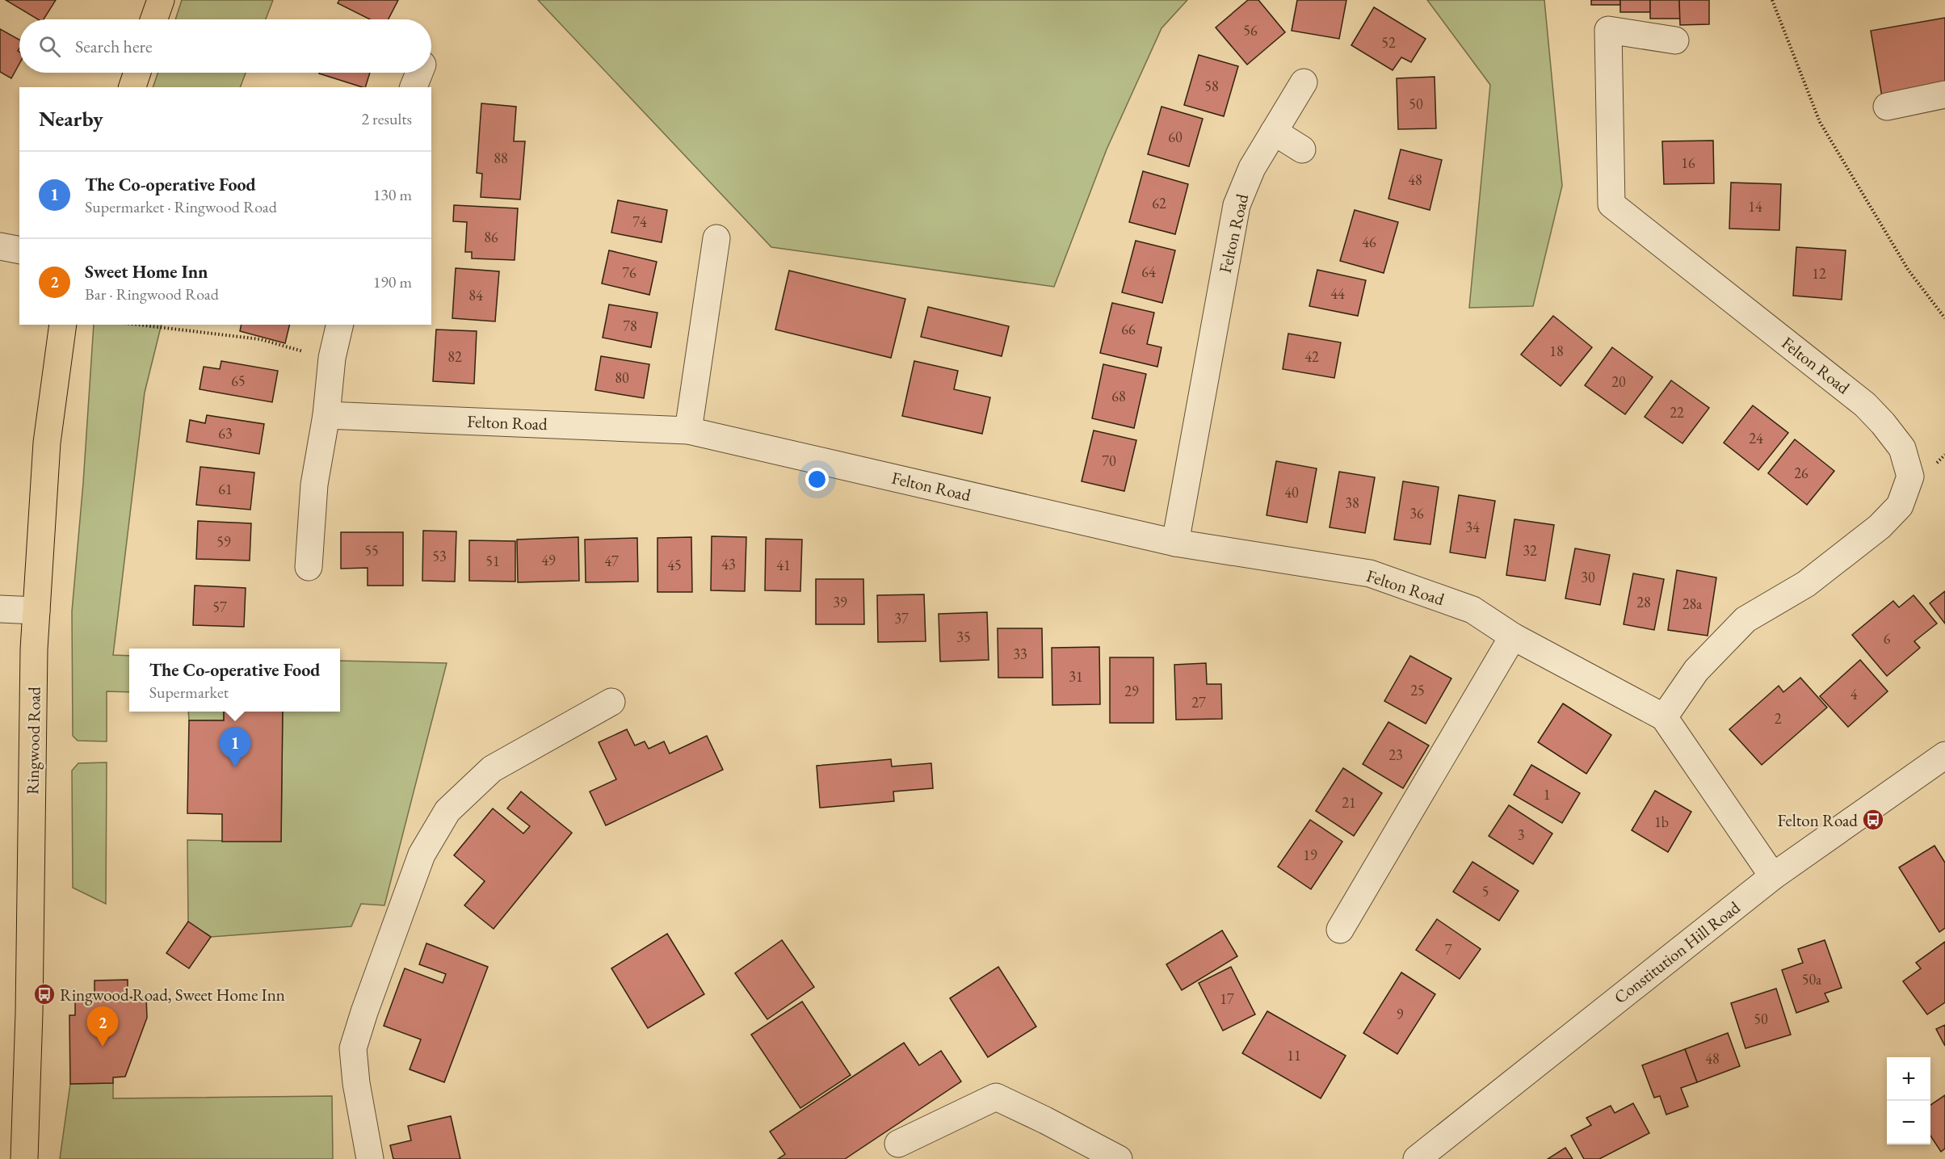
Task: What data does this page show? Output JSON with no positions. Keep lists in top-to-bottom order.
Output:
{
  "streets": {
    "main road": ["Ringwood Road"],
    "street": ["Felton Road", "Constitution Hill Road"]
  },
  "crossings": [
    ["Felton Road", "Constitution Hill Road"]
  ],
  "places": {
    "bus stop": ["Felton Road", "Ringwood Road, Sweet Home Inn"]
  },
  "house_numbers": [
    "56",
    "52",
    "58",
    "50",
    "60",
    "88",
    "16",
    "48",
    "62",
    "14",
    "74",
    "86",
    "46",
    "64",
    "76",
    "12",
    "44",
    "84",
    "78",
    "66",
    "18",
    "82",
    "42",
    "80",
    "65",
    "20",
    "68",
    "22",
    "63",
    "24",
    "70",
    "26",
    "61",
    "40",
    "38",
    "36",
    "34",
    "59",
    "55",
    "32",
    "53",
    "49",
    "51",
    "47",
    "43",
    "45",
    "41",
    "30",
    "39",
    "28",
    "28a",
    "57",
    "37",
    "35",
    "6",
    "33",
    "31",
    "25",
    "29",
    "4",
    "27",
    "2",
    "23",
    "1",
    "21",
    "1b",
    "3",
    "19",
    "5",
    "7",
    "50a",
    "17",
    "9",
    "50",
    "11",
    "48"
  ],
  "page": {
    "search": "Search here",
    "heading": ["Nearby", "2 results"],
    "list": [
      {
        "mark": "1",
        "name": "The Co-operative Food",
        "note": "Supermarket · Ringwood Road",
        "value": "130 m"
      },
      {
        "mark": "2",
        "name": "Sweet Home Inn",
        "note": "Bar · Ringwood Road",
        "value": "190 m"
      }
    ],
    "popup": ["The Co-operative Food", "Supermarket"],
    "pins": ["1", "2"],
    "map_buttons": ["+", "−"]
  }
}
